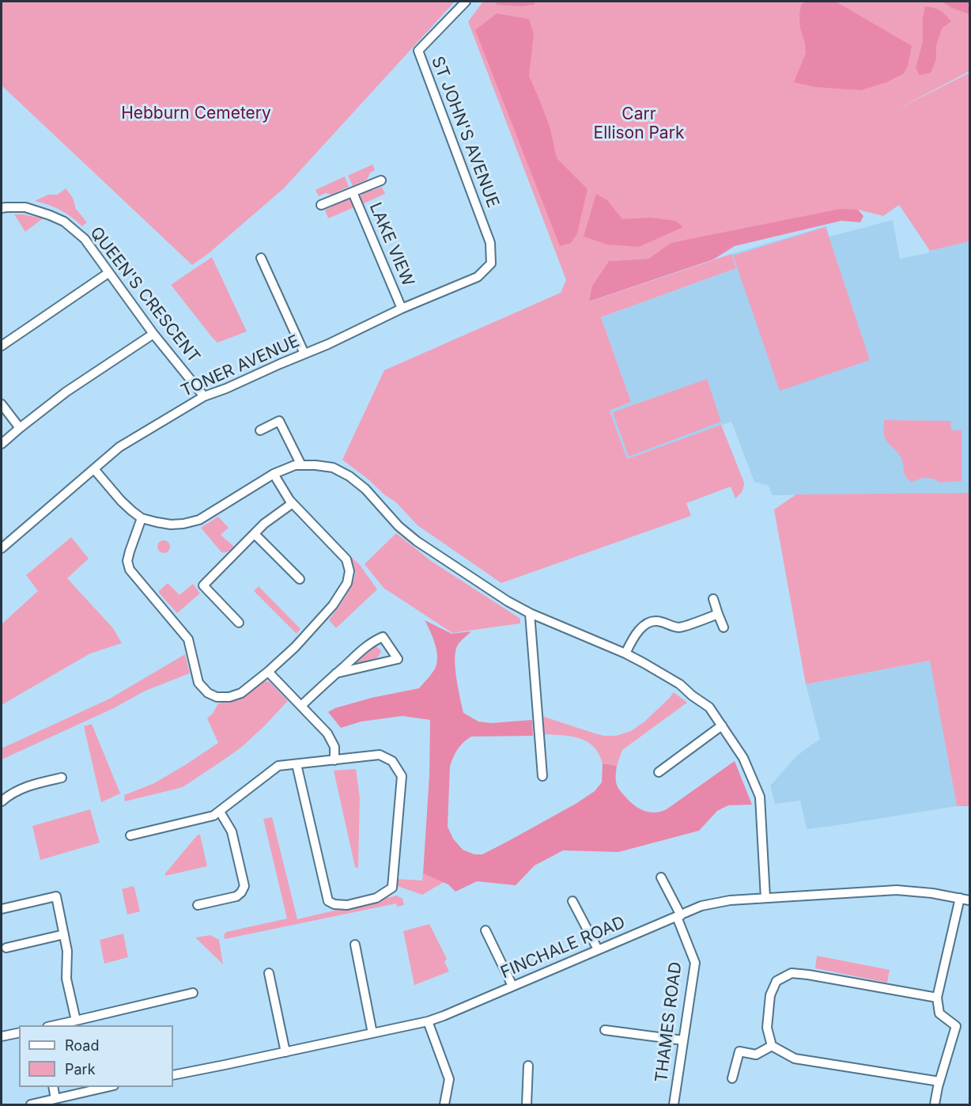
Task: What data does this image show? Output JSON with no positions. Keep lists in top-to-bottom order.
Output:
{
  "streets": {
    "street": [
      "ST JOHN'S AVENUE",
      "LAKE VIEW",
      "QUEEN'S CRESCENT",
      "TONER AVENUE",
      "FINCHALE ROAD",
      "THAMES ROAD"
    ]
  },
  "crossings": [
    ["ST JOHN'S AVENUE", "TONER AVENUE"],
    ["LAKE VIEW", "TONER AVENUE"],
    ["QUEEN'S CRESCENT", "TONER AVENUE"],
    ["FINCHALE ROAD", "THAMES ROAD"]
  ],
  "parks": ["Hebburn Cemetery", "Carr Ellison Park"],
  "legend": ["Road", "Park"]
}
